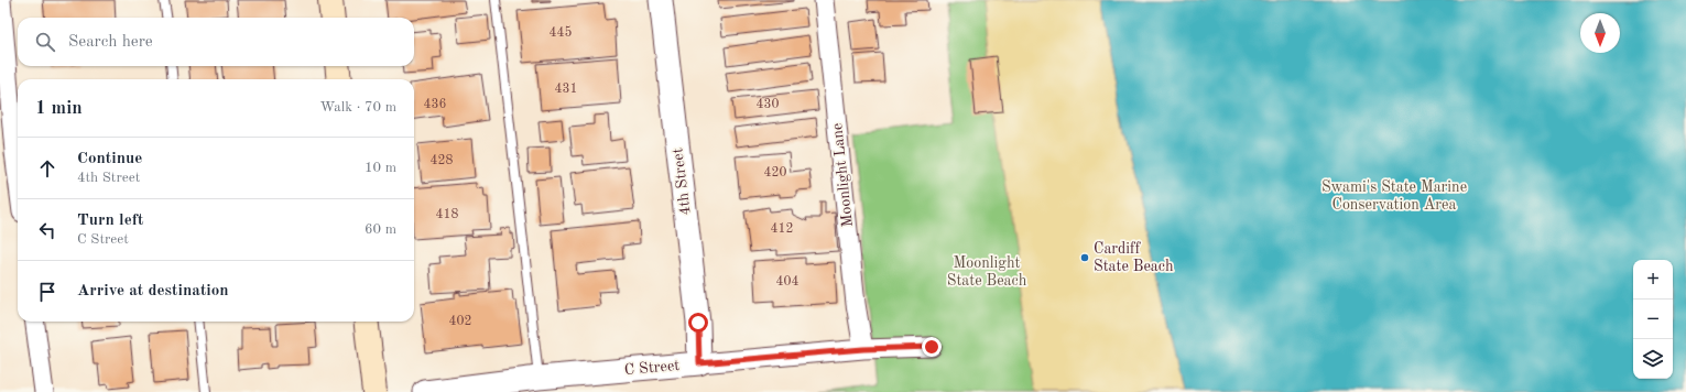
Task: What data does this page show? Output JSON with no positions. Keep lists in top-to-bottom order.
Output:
{
  "streets": {
    "street": ["Moonlight Lane", "4th Street", "C Street"]
  },
  "crossings": [
    ["Moonlight Lane", "C Street"],
    ["4th Street", "C Street"]
  ],
  "parks": ["Swami's State Marine Conservation Area", "Moonlight State Beach"],
  "places": ["Cardiff State Beach"],
  "house_numbers": [
    "445",
    "431",
    "436",
    "430",
    "428",
    "420",
    "418",
    "412",
    "404",
    "402"
  ],
  "north": "bottom",
  "page": {
    "search": "Search here",
    "heading": ["1 min", "Walk · 70 m"],
    "list": [
      ["Continue", "4th Street", "10 m"],
      ["Turn left", "C Street", "60 m"],
      "Arrive at destination"
    ],
    "map_buttons": ["+", "−"]
  }
}
